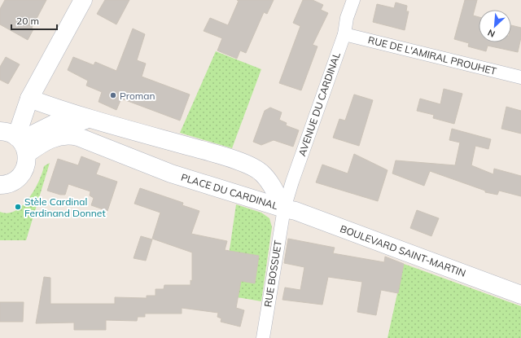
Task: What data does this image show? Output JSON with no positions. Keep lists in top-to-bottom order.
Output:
{
  "streets": {
    "street": [
      "RUE DE L'AMIRAL PROUHET",
      "AVENUE DU CARDINAL",
      "PLACE DU CARDINAL",
      "BOULEVARD SAINT-MARTIN",
      "RUE BOSSUET"
    ]
  },
  "crossings": [
    ["RUE DE L'AMIRAL PROUHET", "AVENUE DU CARDINAL"],
    ["AVENUE DU CARDINAL", "PLACE DU CARDINAL"],
    ["AVENUE DU CARDINAL", "BOULEVARD SAINT-MARTIN"],
    ["AVENUE DU CARDINAL", "RUE BOSSUET"],
    ["PLACE DU CARDINAL", "BOULEVARD SAINT-MARTIN"],
    ["PLACE DU CARDINAL", "RUE BOSSUET"],
    ["BOULEVARD SAINT-MARTIN", "RUE BOSSUET"]
  ],
  "places": ["Proman", "Stèle Cardinal Ferdinand Donnet"],
  "scale_bar": "20 m",
  "north": "bottom left"
}
